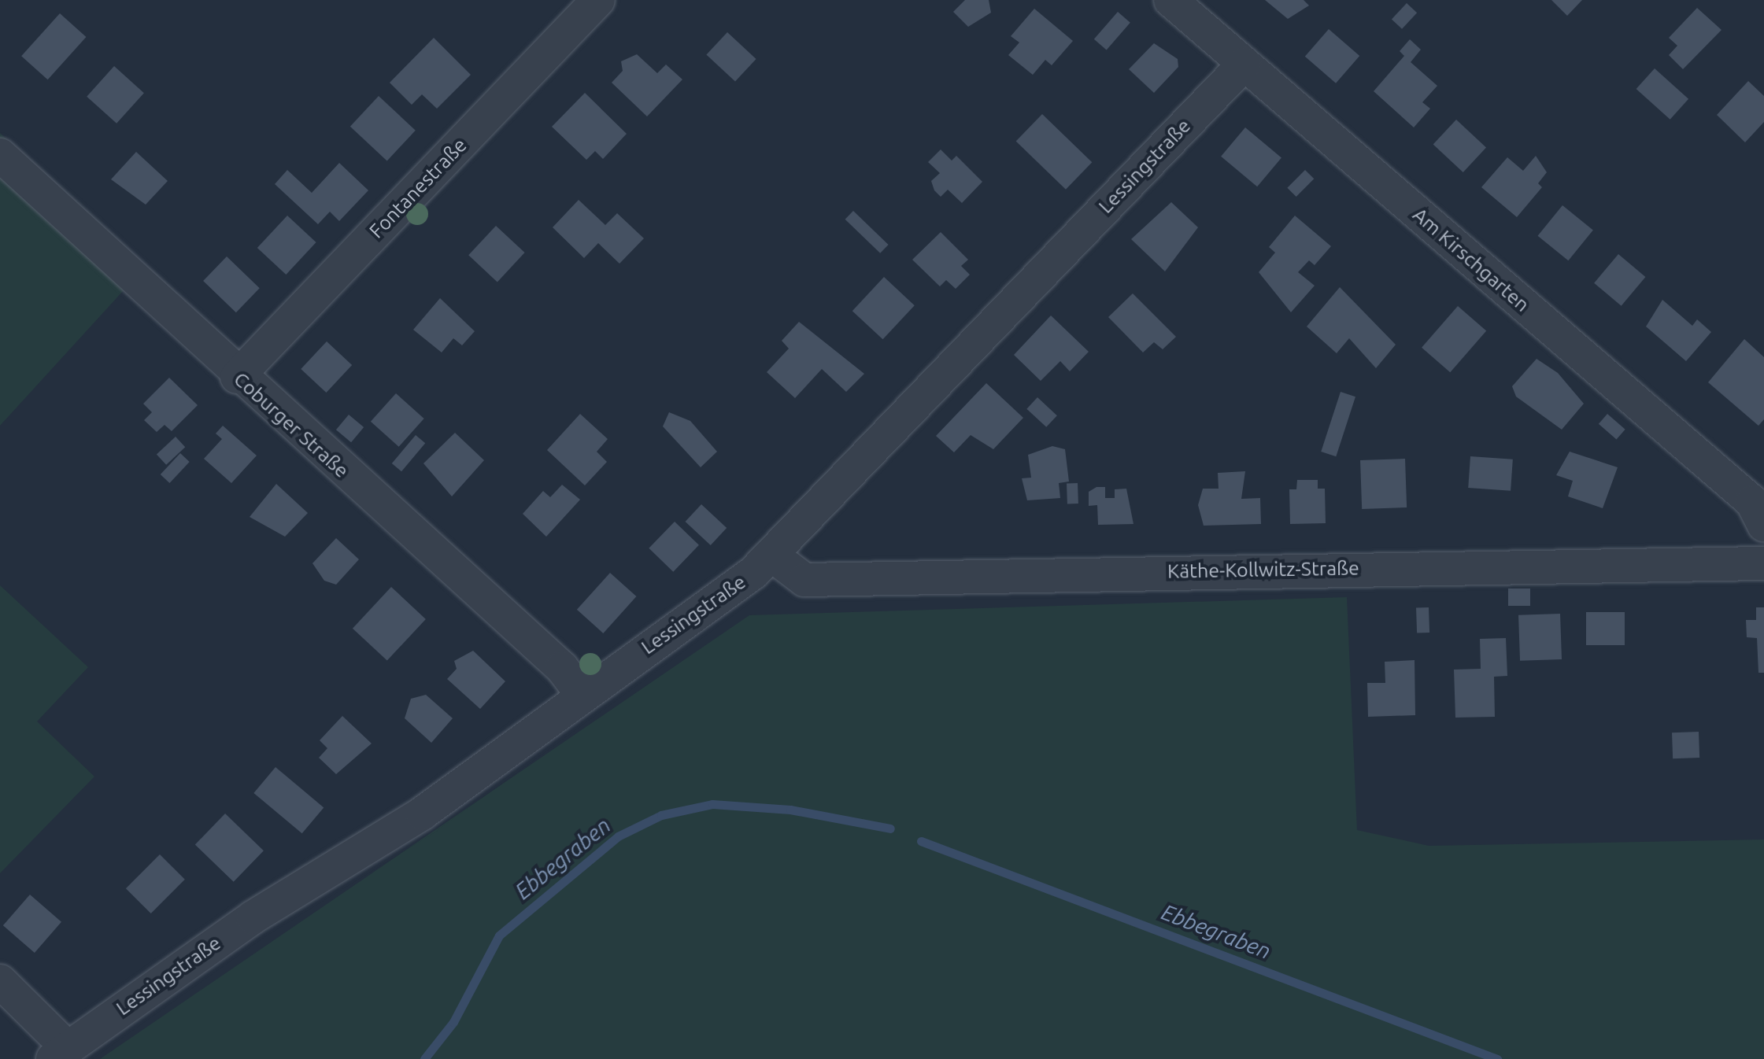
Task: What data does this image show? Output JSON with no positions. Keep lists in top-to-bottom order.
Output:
{
  "streets": {
    "street": [
      "Lessingstraße",
      "Fontanestraße",
      "Am Kirschgarten",
      "Coburger Straße",
      "Käthe-Kollwitz-Straße"
    ]
  },
  "crossings": [
    ["Lessingstraße", "Am Kirschgarten"],
    ["Lessingstraße", "Coburger Straße"],
    ["Lessingstraße", "Käthe-Kollwitz-Straße"],
    ["Fontanestraße", "Coburger Straße"]
  ],
  "water": ["Ebbegraben"]
}
